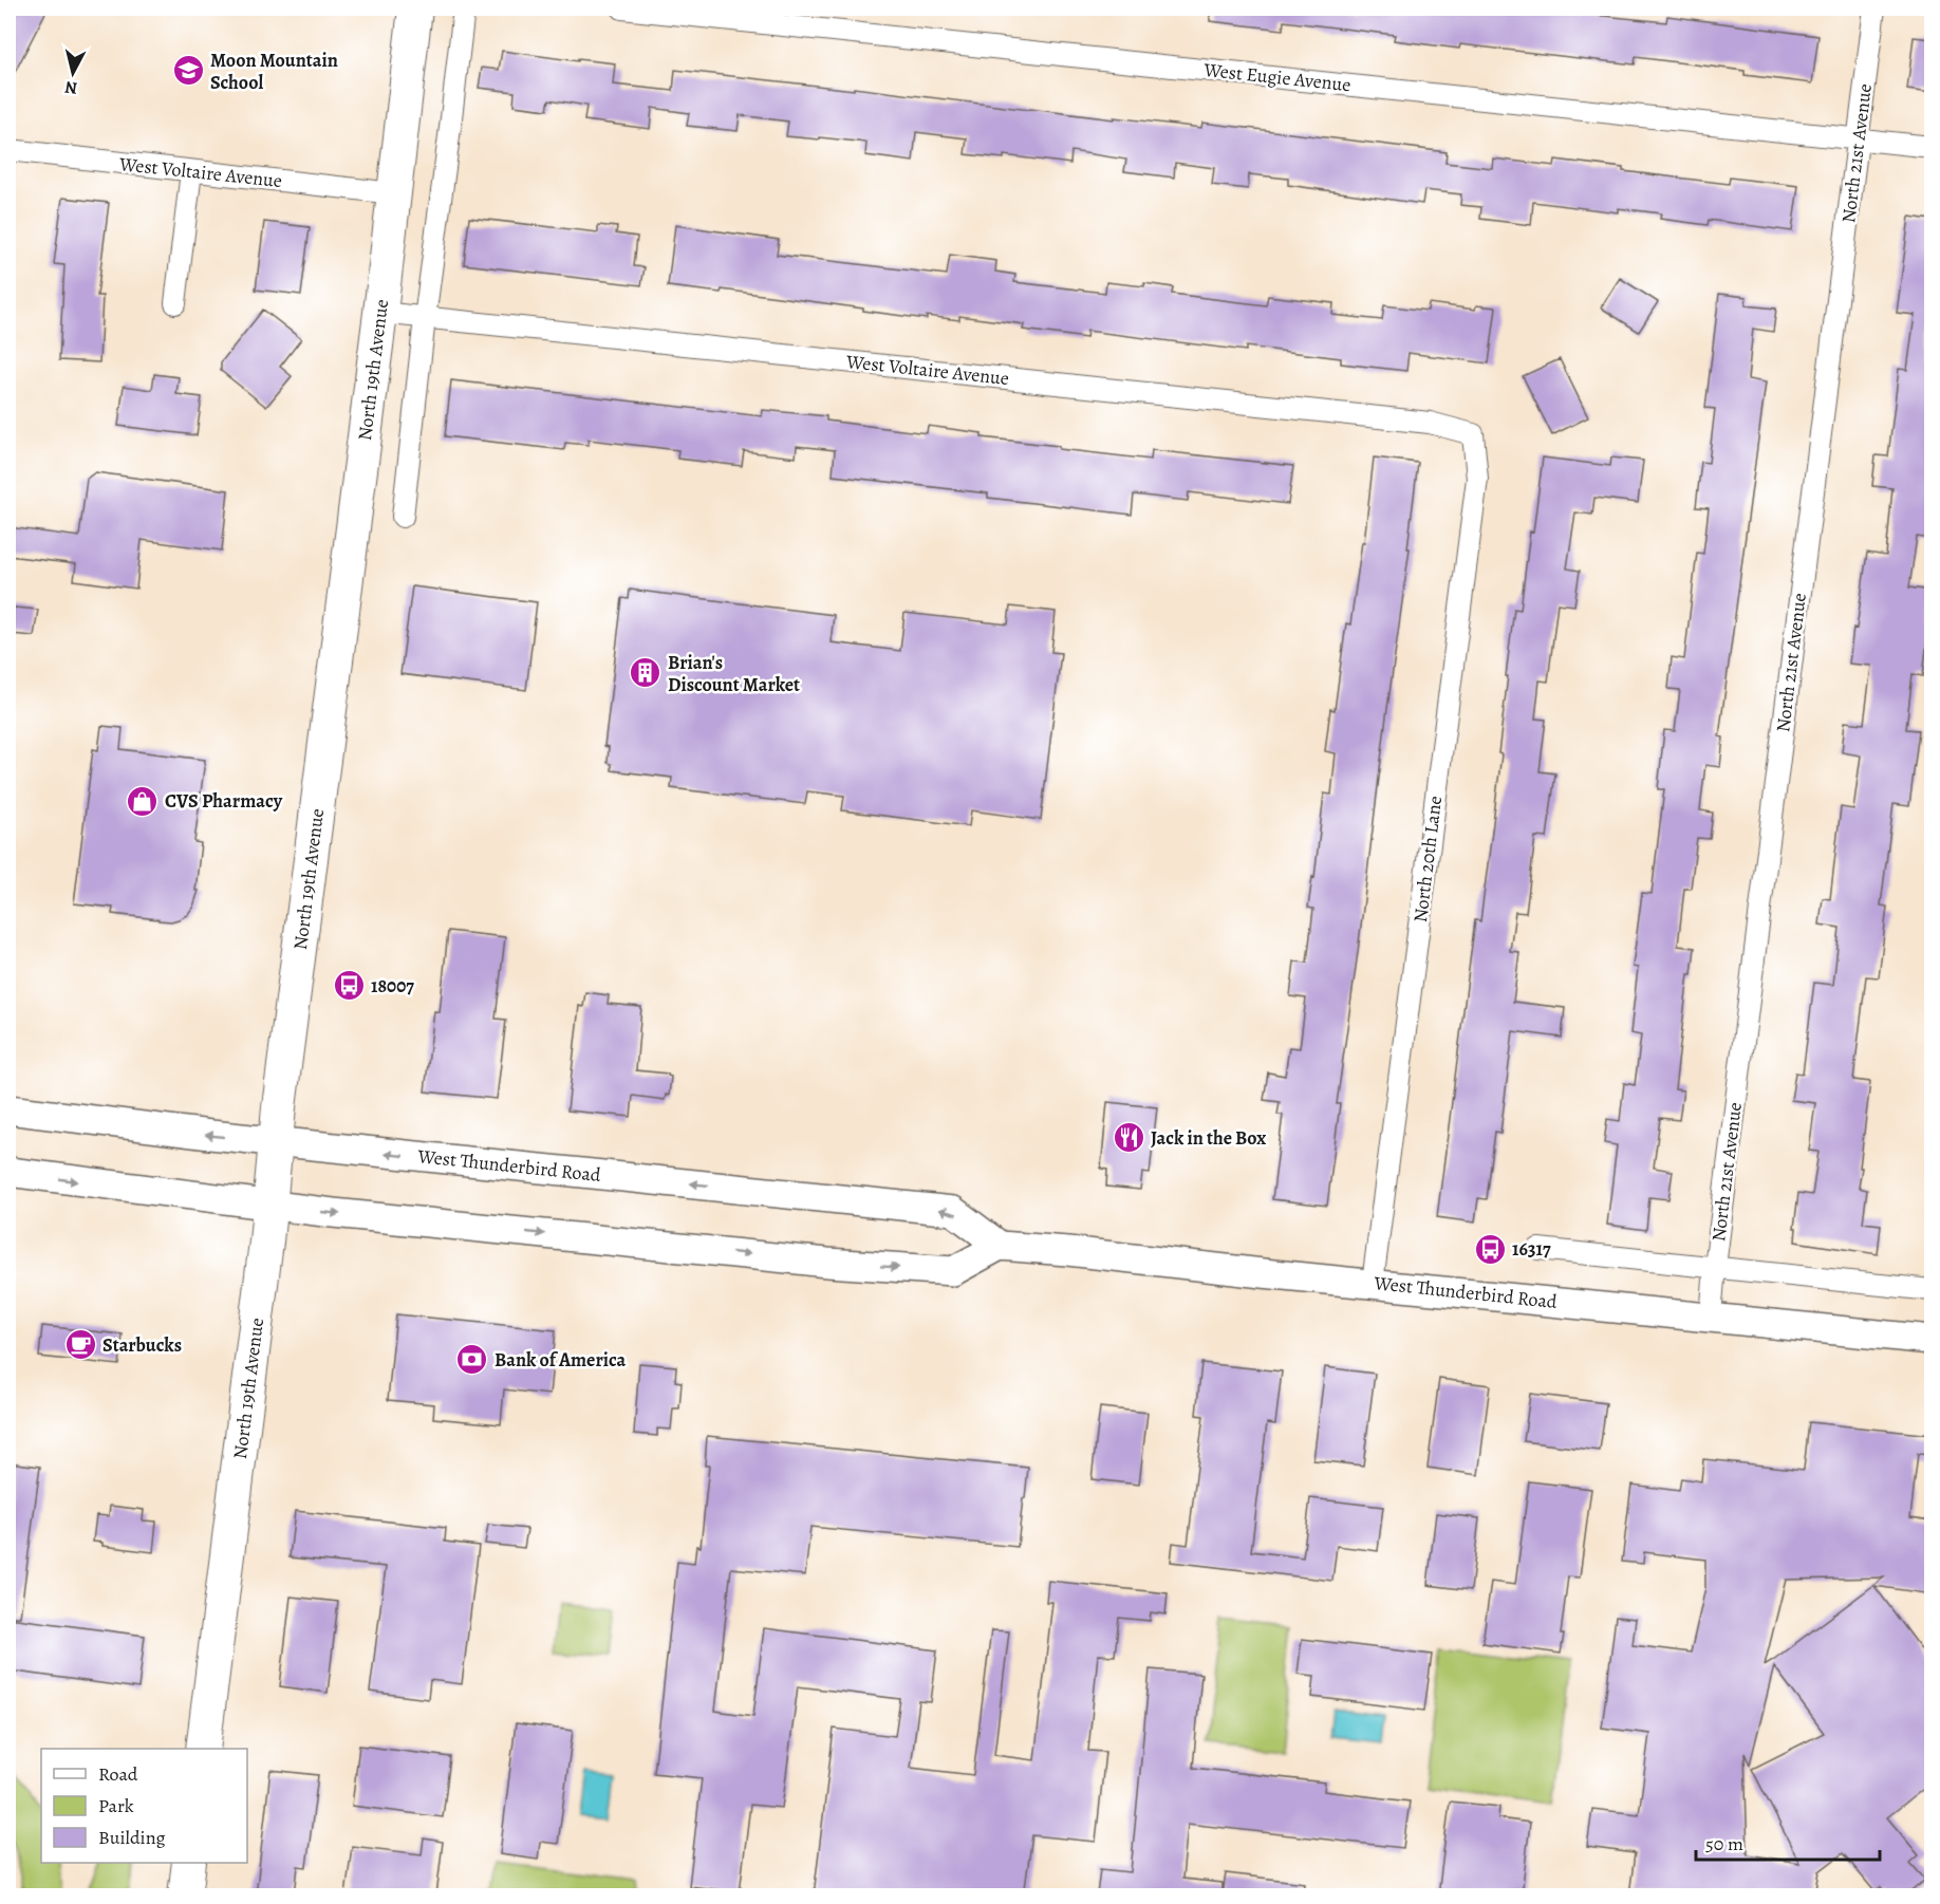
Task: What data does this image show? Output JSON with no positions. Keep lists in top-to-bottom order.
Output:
{
  "streets": {
    "main road": ["North 19th Avenue", "West Thunderbird Road"],
    "street": [
      "West Eugie Avenue",
      "North 21st Avenue",
      "West Voltaire Avenue",
      "North 20th Lane"
    ]
  },
  "crossings": [
    ["West Eugie Avenue", "North 21st Avenue"],
    ["North 21st Avenue", "West Thunderbird Road"],
    ["West Voltaire Avenue", "North 19th Avenue"],
    ["West Voltaire Avenue", "North 20th Lane"],
    ["North 19th Avenue", "West Thunderbird Road"],
    ["North 20th Lane", "West Thunderbird Road"]
  ],
  "places": {
    "school or university": ["Moon Mountain School"],
    "building": ["Brian's Discount Market"],
    "shop": ["CVS Pharmacy"],
    "bus stop": ["18007", "16317"],
    "restaurant": ["Jack in the Box"],
    "cafe": ["Starbucks"],
    "bank": ["Bank of America"]
  },
  "legend": ["Road", "Park", "Building"],
  "scale_bar": "50 m",
  "north": "bottom"
}
